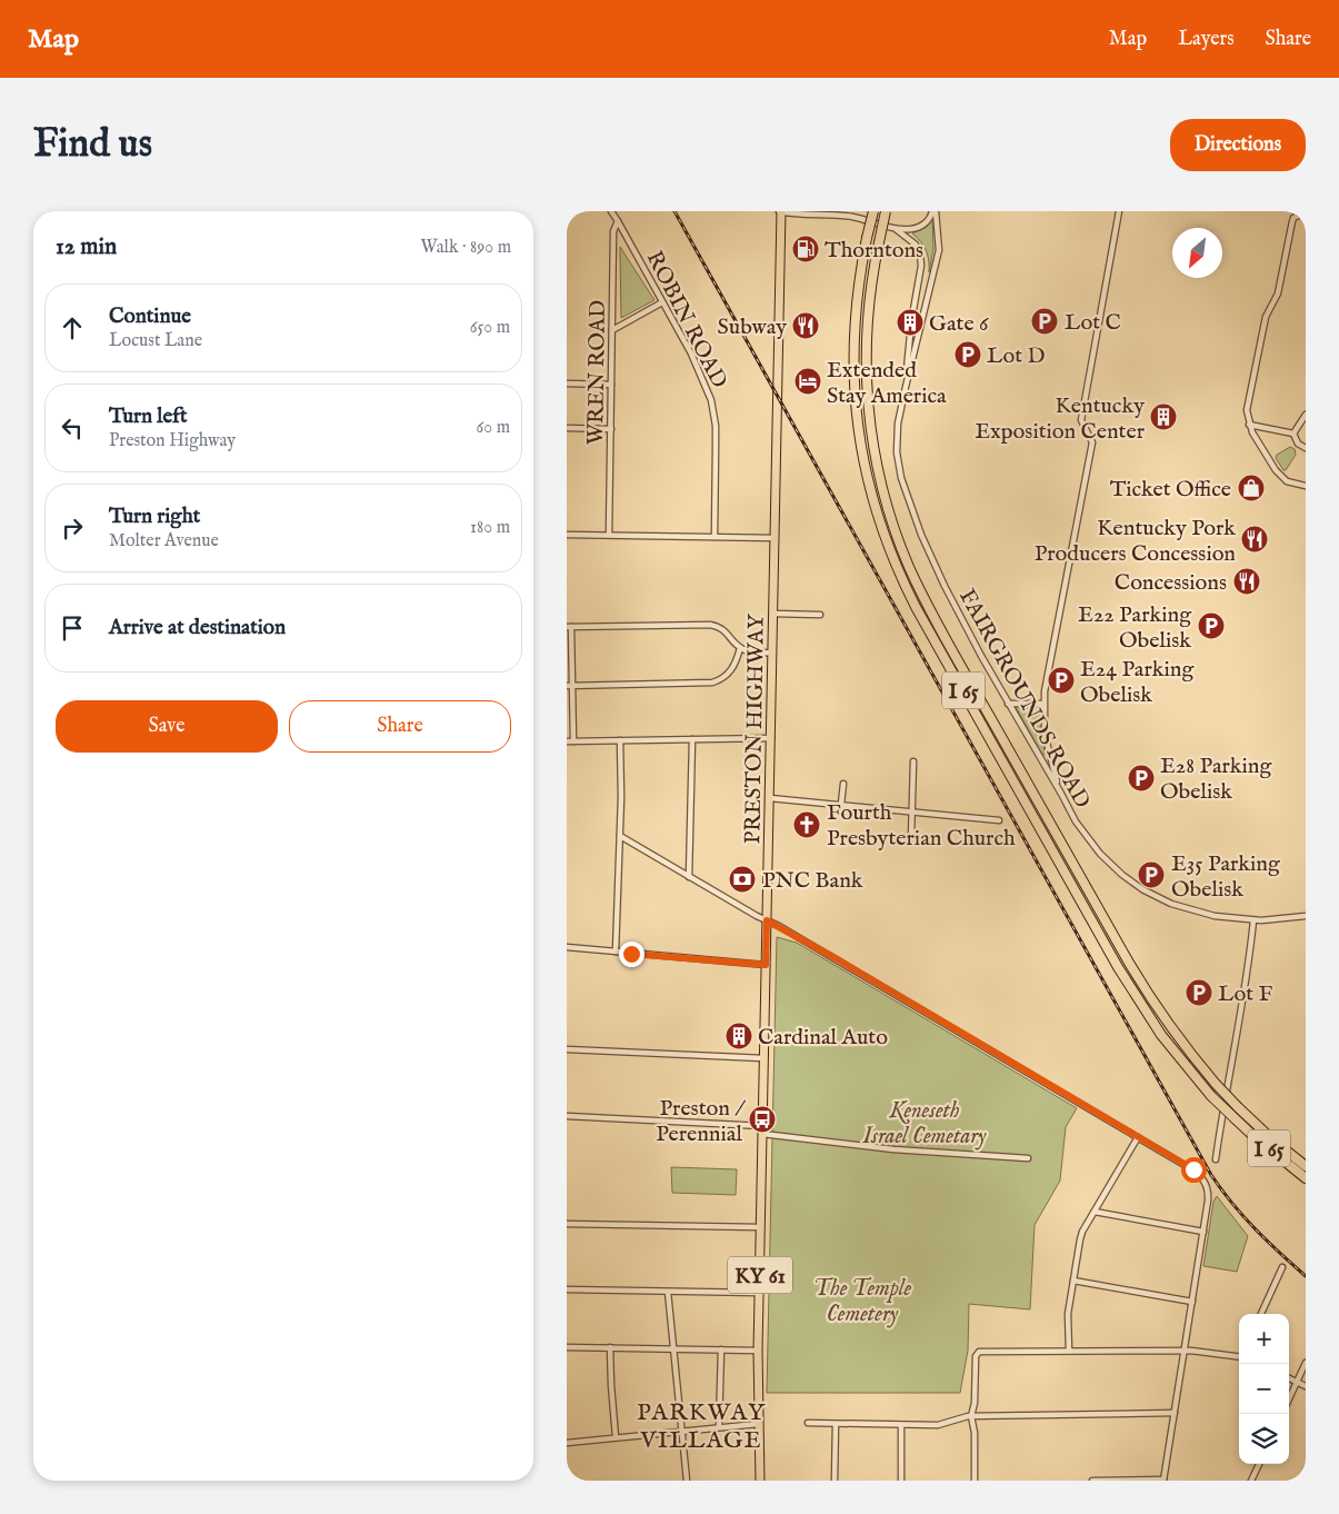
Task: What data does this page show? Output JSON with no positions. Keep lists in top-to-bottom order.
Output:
{
  "streets": {
    "highway": ["I 65"],
    "main road": ["PRESTON HIGHWAY", "KY 61"],
    "street": ["ROBIN ROAD", "WREN ROAD", "FAIRGROUNDS ROAD"]
  },
  "crossings": [
    ["ROBIN ROAD", "WREN ROAD"]
  ],
  "districts": ["PARKWAY VILLAGE"],
  "parks": ["Keneseth Israel Cemetary", "The Temple Cemetery"],
  "places": {
    "fuel station": ["Thorntons"],
    "parking": [
      "Lot C",
      "Lot D",
      "E22 Parking Obelisk",
      "E24 Parking Obelisk",
      "E28 Parking Obelisk",
      "E35 Parking Obelisk",
      "Lot F"
    ],
    "building": ["Gate 6", "Kentucky Exposition Center", "Cardinal Auto"],
    "restaurant": ["Subway", "Kentucky Pork Producers Concession", "Concessions"],
    "hotel": ["Extended Stay America"],
    "shop": ["Ticket Office"],
    "church": ["Fourth Presbyterian Church"],
    "bank": ["PNC Bank"],
    "bus stop": ["Preston / Perennial"]
  },
  "north": "bottom left",
  "page": {
    "header": "Map",
    "nav": ["Map", "Layers", "Share"],
    "buttons": [
      "Directions",
      ["Save", "Share"]
    ],
    "title": "Find us",
    "heading": ["12 min", "Walk · 890 m"],
    "list": [
      ["Continue", "Locust Lane", "650 m"],
      ["Turn left", "Preston Highway", "60 m"],
      ["Turn right", "Molter Avenue", "180 m"],
      "Arrive at destination"
    ],
    "map_buttons": ["+", "−"]
  }
}
